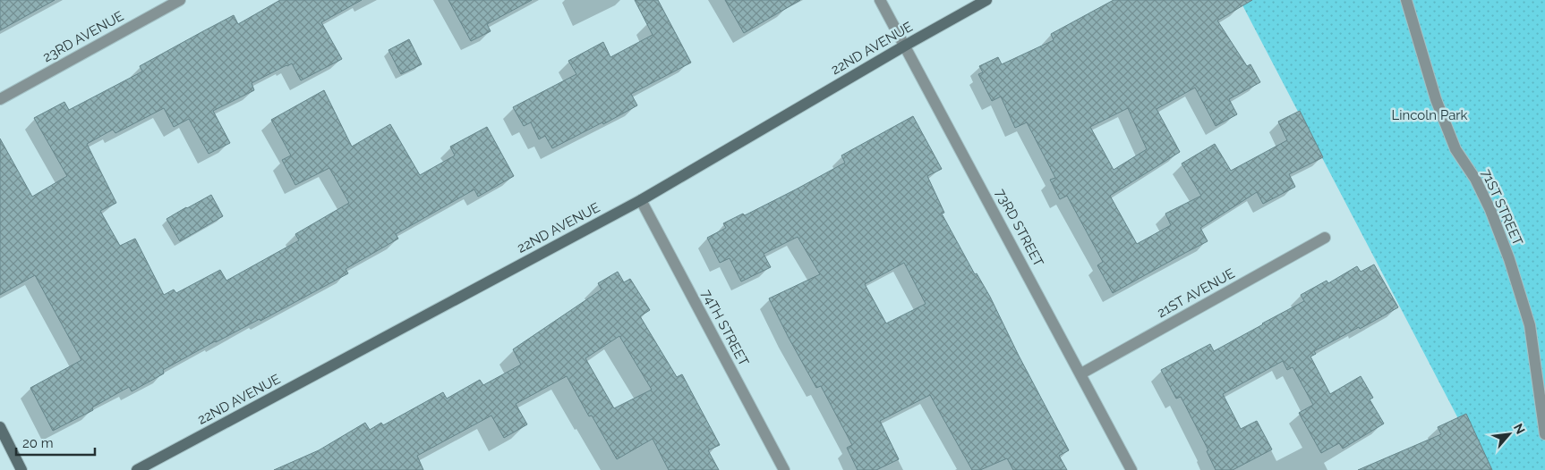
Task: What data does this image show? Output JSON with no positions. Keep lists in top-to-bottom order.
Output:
{
  "streets": {
    "street": [
      "23RD AVENUE",
      "22ND AVENUE",
      "71ST STREET",
      "73RD STREET",
      "21ST AVENUE",
      "74TH STREET"
    ]
  },
  "crossings": [
    ["22ND AVENUE", "73RD STREET"],
    ["22ND AVENUE", "74TH STREET"],
    ["73RD STREET", "21ST AVENUE"]
  ],
  "parks": ["Lincoln Park"],
  "scale_bar": "20 m",
  "north": "top right"
}
